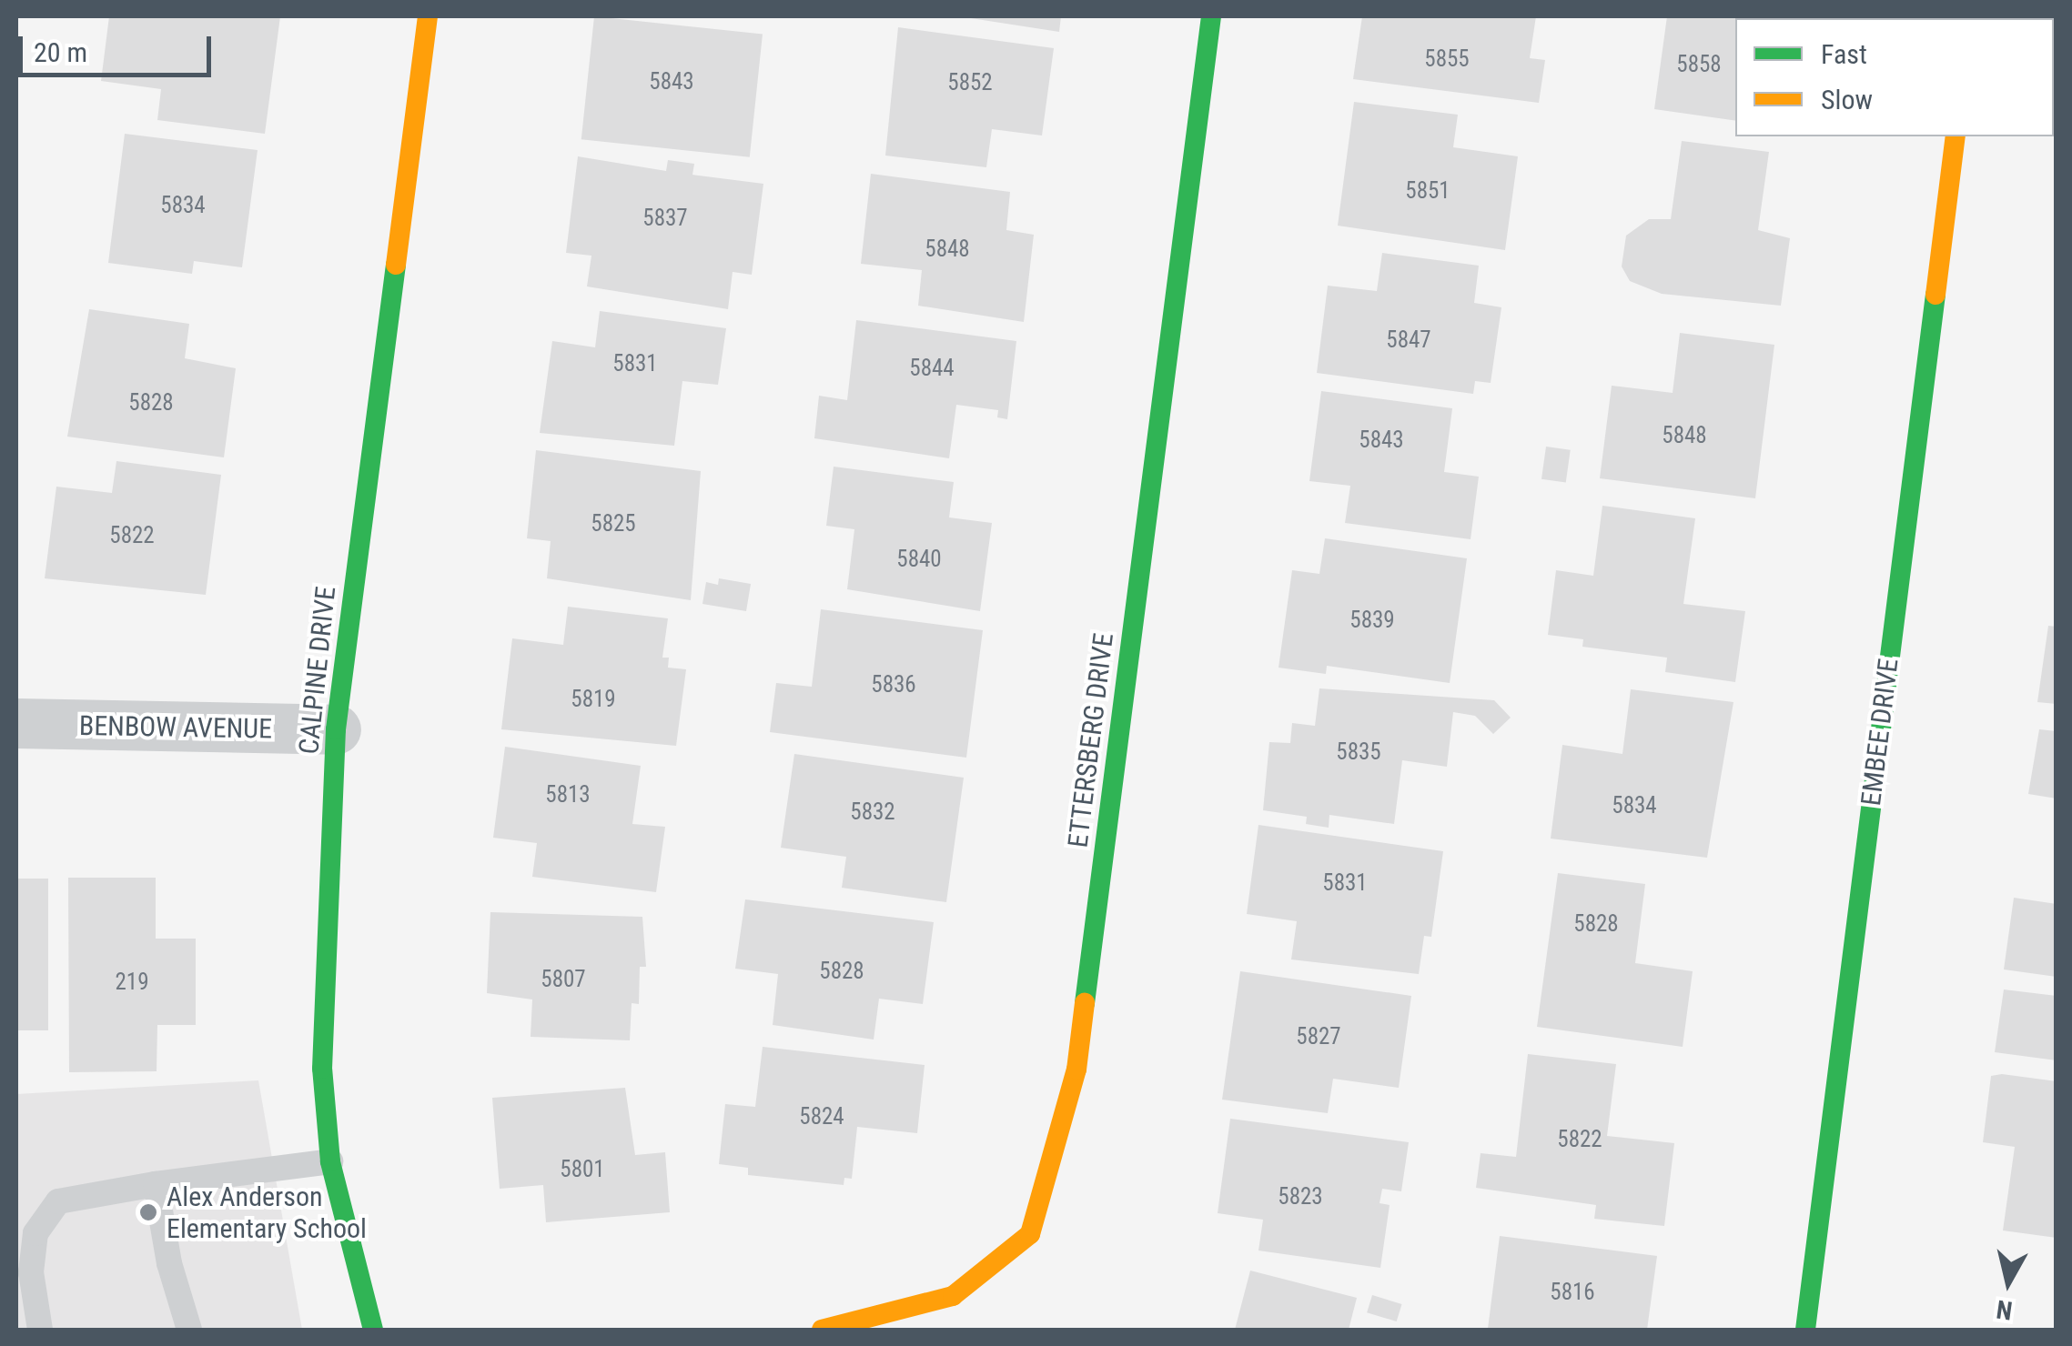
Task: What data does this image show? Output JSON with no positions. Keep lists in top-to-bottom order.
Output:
{
  "streets": {
    "street": [
      "CALPINE DRIVE",
      "BENBOW AVENUE",
      "EMBEE DRIVE",
      "ETTERSBERG DRIVE"
    ]
  },
  "crossings": [
    ["CALPINE DRIVE", "BENBOW AVENUE"]
  ],
  "places": ["Alex Anderson Elementary School"],
  "house_numbers": [
    "5855",
    "5858",
    "5843",
    "5852",
    "5851",
    "5834",
    "5837",
    "5848",
    "5847",
    "5831",
    "5844",
    "5828",
    "5848",
    "5843",
    "5825",
    "5822",
    "5840",
    "5839",
    "5836",
    "5819",
    "5835",
    "5813",
    "5834",
    "5832",
    "5831",
    "5828",
    "5828",
    "5807",
    "219",
    "5827",
    "5824",
    "5822",
    "5801",
    "5823",
    "5816"
  ],
  "legend": ["Fast", "Slow"],
  "scale_bar": "20 m",
  "north": "bottom"
}
